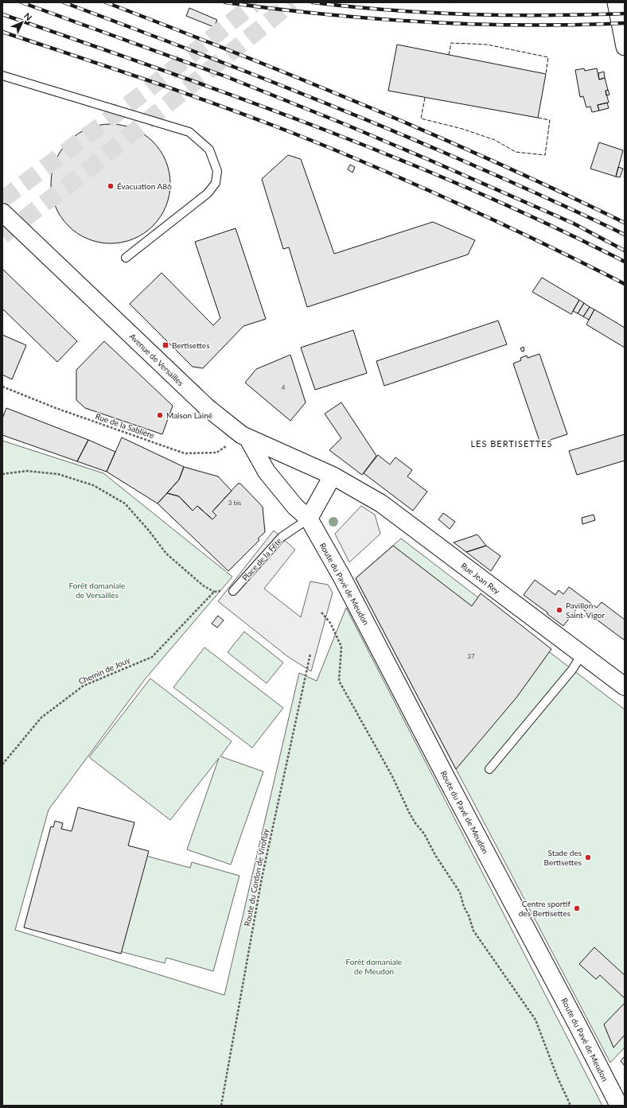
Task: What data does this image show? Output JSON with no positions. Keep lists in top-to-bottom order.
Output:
{
  "streets": {
    "street": ["Avenue de Versailles", "Rue Jean Rey", "Route du Pavé de Meudon"],
    "lane": ["Place de la Fête"],
    "path": ["Rue de la Sablière", "Chemin de Jouy", "Route du Cordon de Viroflay"]
  },
  "crossings": [
    ["Avenue de Versailles", "Rue de la Sablière"],
    ["Avenue de Versailles", "Rue Jean Rey"],
    ["Avenue de Versailles", "Route du Pavé de Meudon"],
    ["Rue de la Sablière", "Route du Pavé de Meudon"],
    ["Place de la Fête", "Route du Pavé de Meudon"]
  ],
  "districts": ["LES BERTISETTES"],
  "parks": ["Forêt domaniale de Versailles", "Forêt domaniale de Meudon"],
  "places": {
    "other": [
      "Évacuation A86",
      "Maison Lainé",
      "Pavillon Saint-Vigor",
      "Stade des Bertisettes",
      "Centre sportif des Bertisettes"
    ],
    "transit": ["Bertisettes"]
  },
  "house_numbers": ["4", "3 bis", "37"],
  "north": "top right"
}
